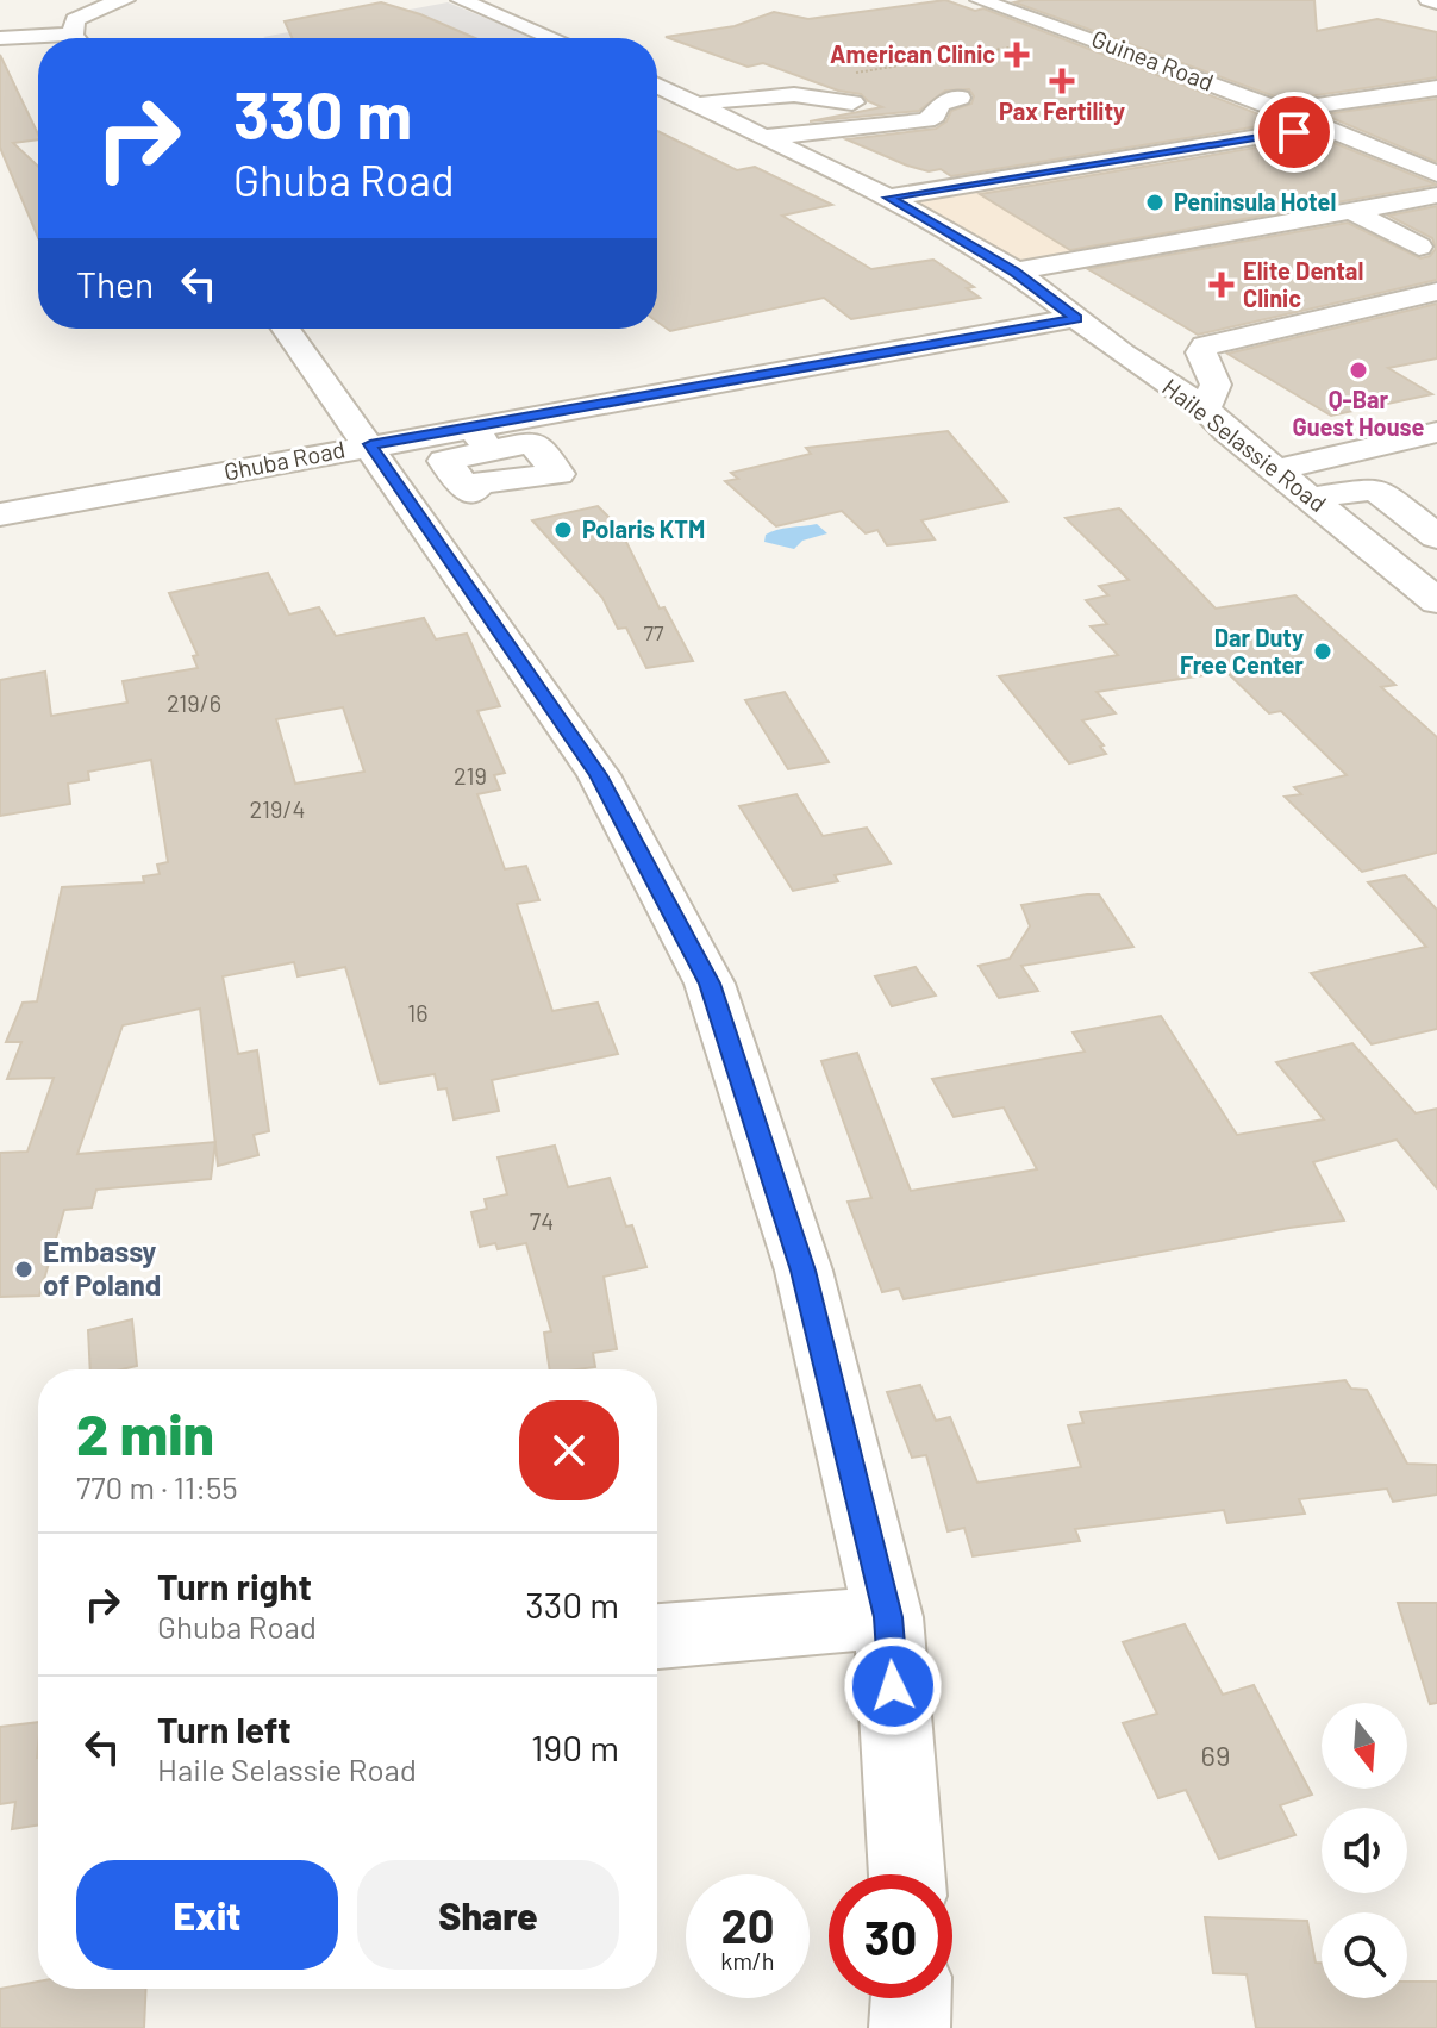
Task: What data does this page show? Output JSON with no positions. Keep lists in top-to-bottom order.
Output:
{
  "streets": {
    "street": ["Guinea Road", "Haile Selassie Road", "Ghuba Road"]
  },
  "crossings": [
    ["Haile Selassie Road", "Ghuba Road"]
  ],
  "places": {
    "health": ["American Clinic", "Pax Fertility", "Elite Dental Clinic"],
    "other": [
      "Peninsula Hotel",
      "Q-Bar Guest House",
      "Polaris KTM",
      "Dar Duty Free Center",
      "Embassy of Poland"
    ]
  },
  "house_numbers": [
    "77",
    "219/6",
    "219",
    "219/4",
    "16",
    "74",
    "69"
  ],
  "north": "bottom",
  "page": {
    "turn": ["330 m", "Ghuba Road"],
    "then": "Then",
    "heading": ["2 min", "770 m · 11:55"],
    "list": [
      {
        "name": "Turn right",
        "note": "Ghuba Road",
        "value": "330 m"
      },
      {
        "name": "Turn left",
        "note": "Haile Selassie Road",
        "value": "190 m"
      }
    ],
    "buttons": ["Exit", "Share"],
    "speed": "20 km/h",
    "limit": "30"
  }
}
